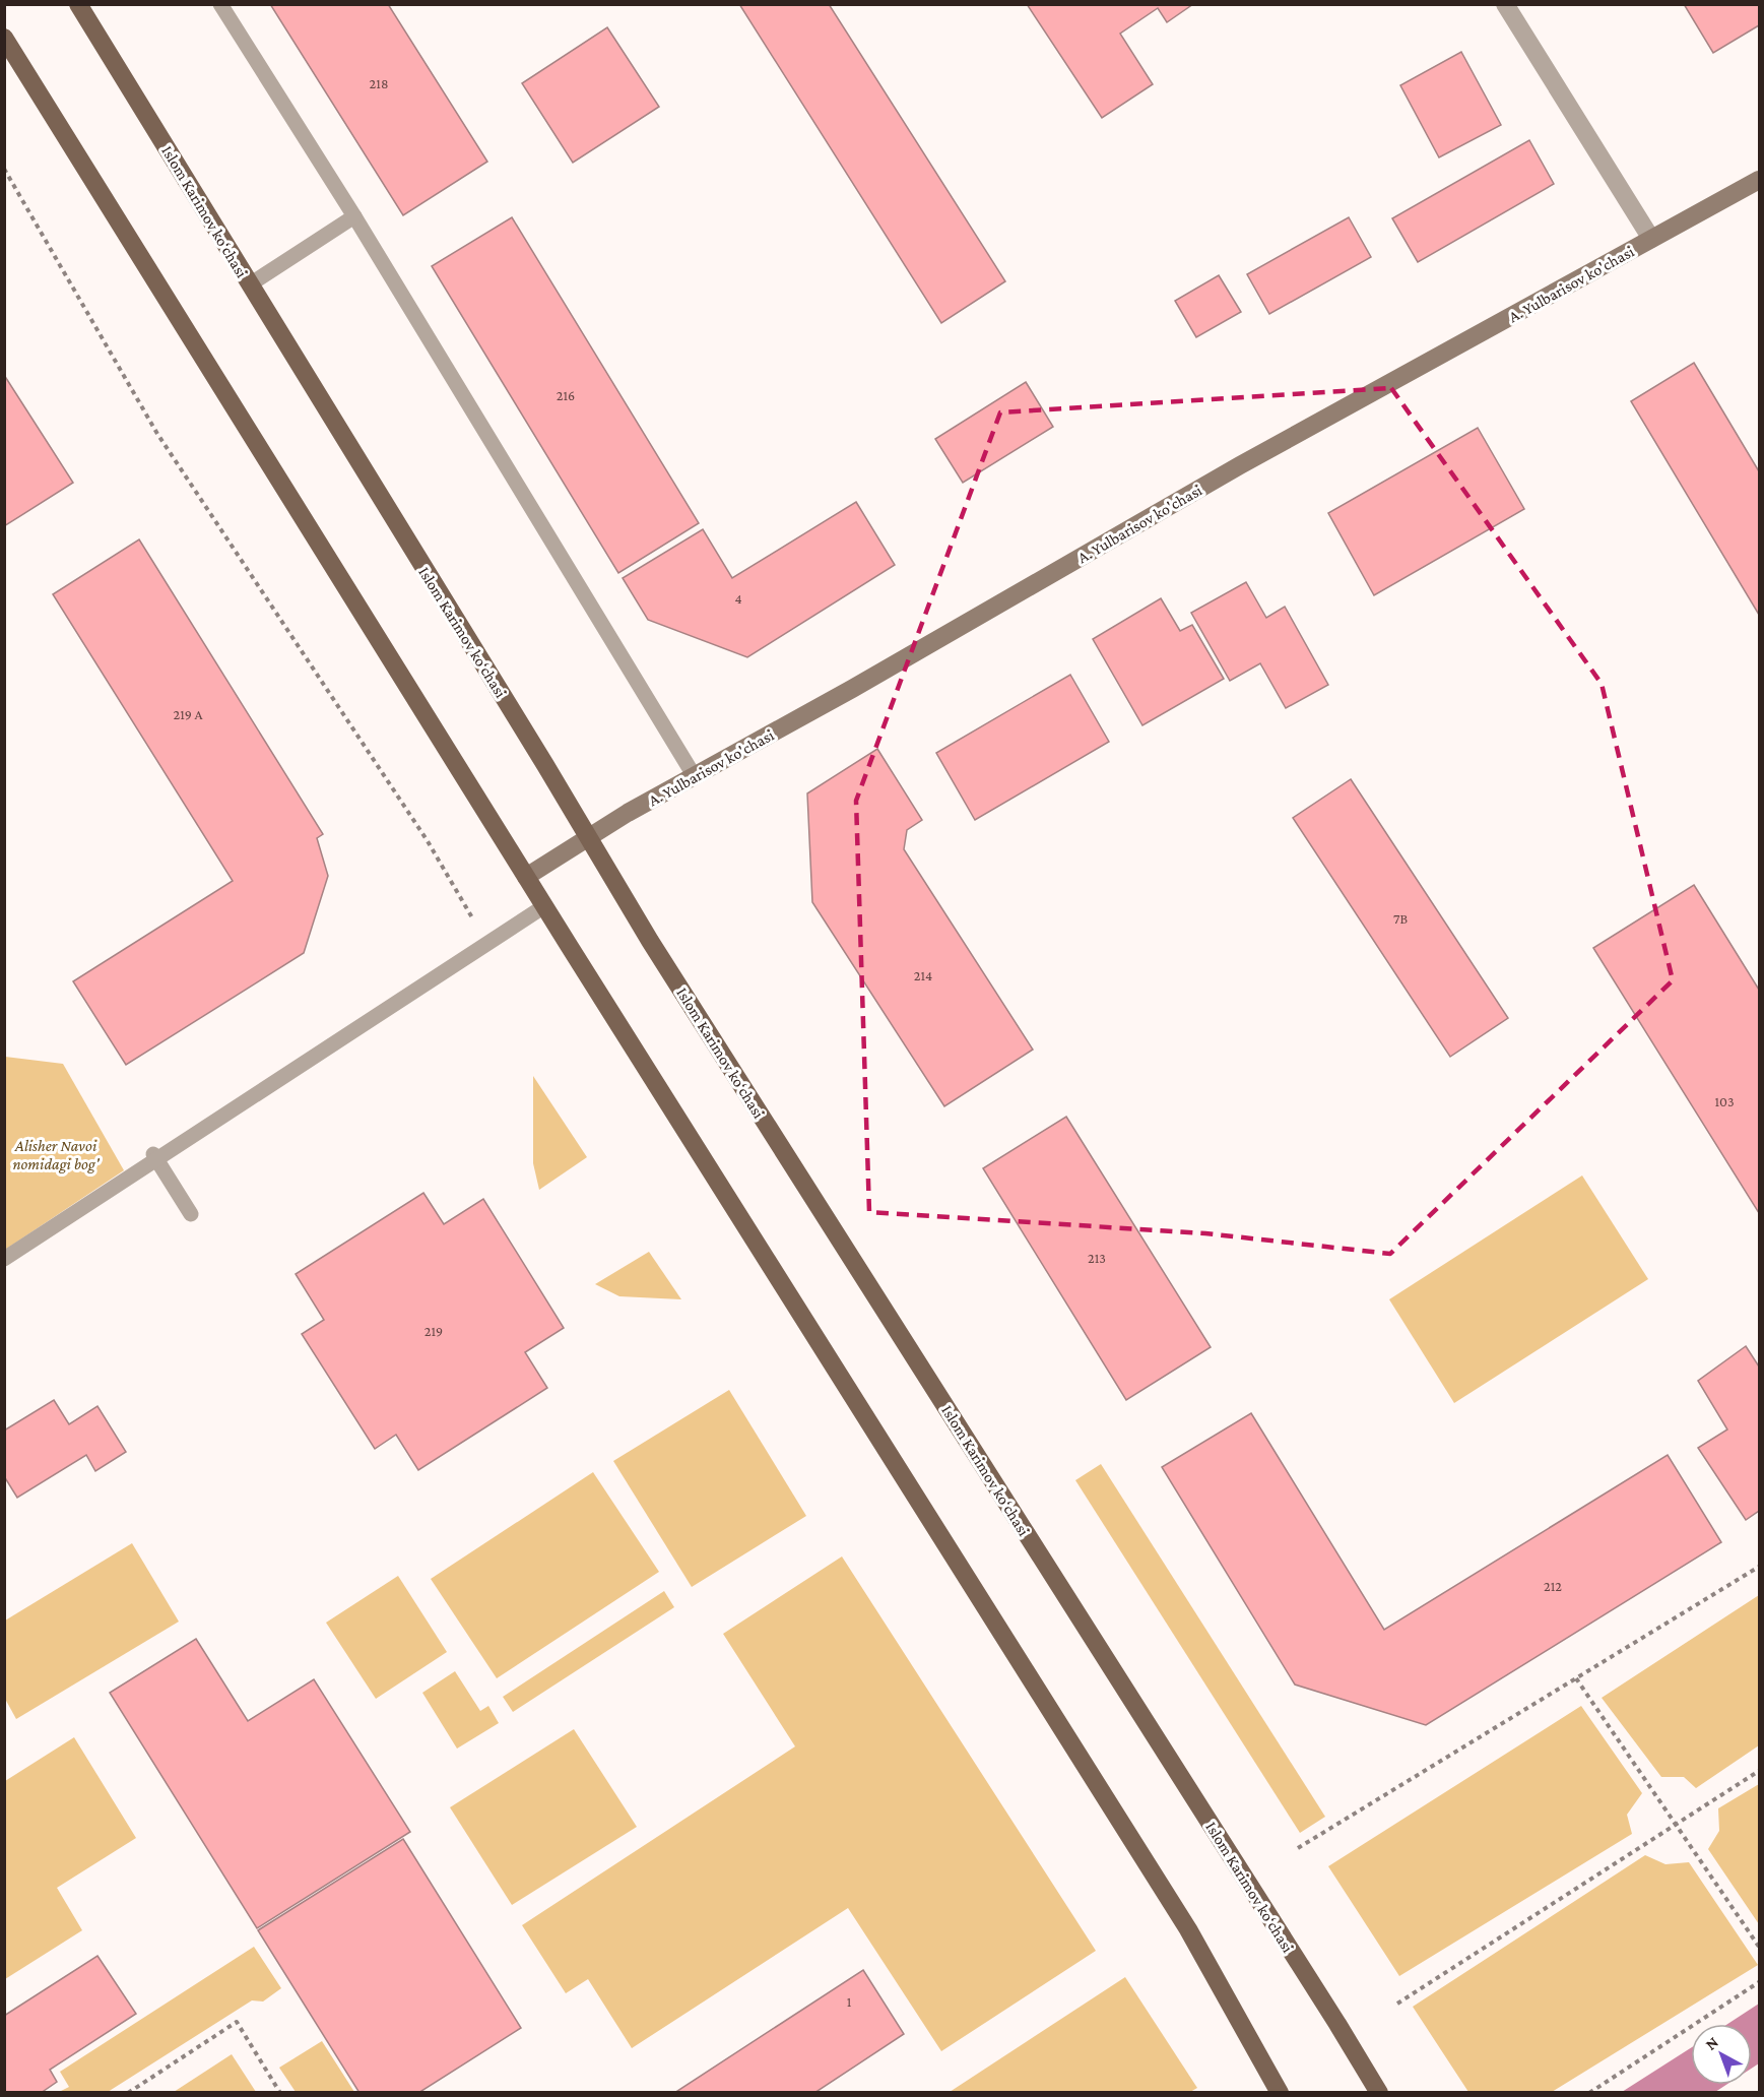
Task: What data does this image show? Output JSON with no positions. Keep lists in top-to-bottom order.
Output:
{
  "streets": {
    "main road": ["Islom Karimov ko‘chasi"],
    "street": ["A. Yulbarisov ko'chasi"]
  },
  "crossings": [
    ["Islom Karimov ko‘chasi", "A. Yulbarisov ko'chasi"]
  ],
  "parks": ["Alisher Navoi nomidagi bog'"],
  "house_numbers": [
    "218",
    "216",
    "4",
    "219 A",
    "7B",
    "214",
    "103",
    "213",
    "219",
    "212",
    "1"
  ],
  "north": "top left"
}
